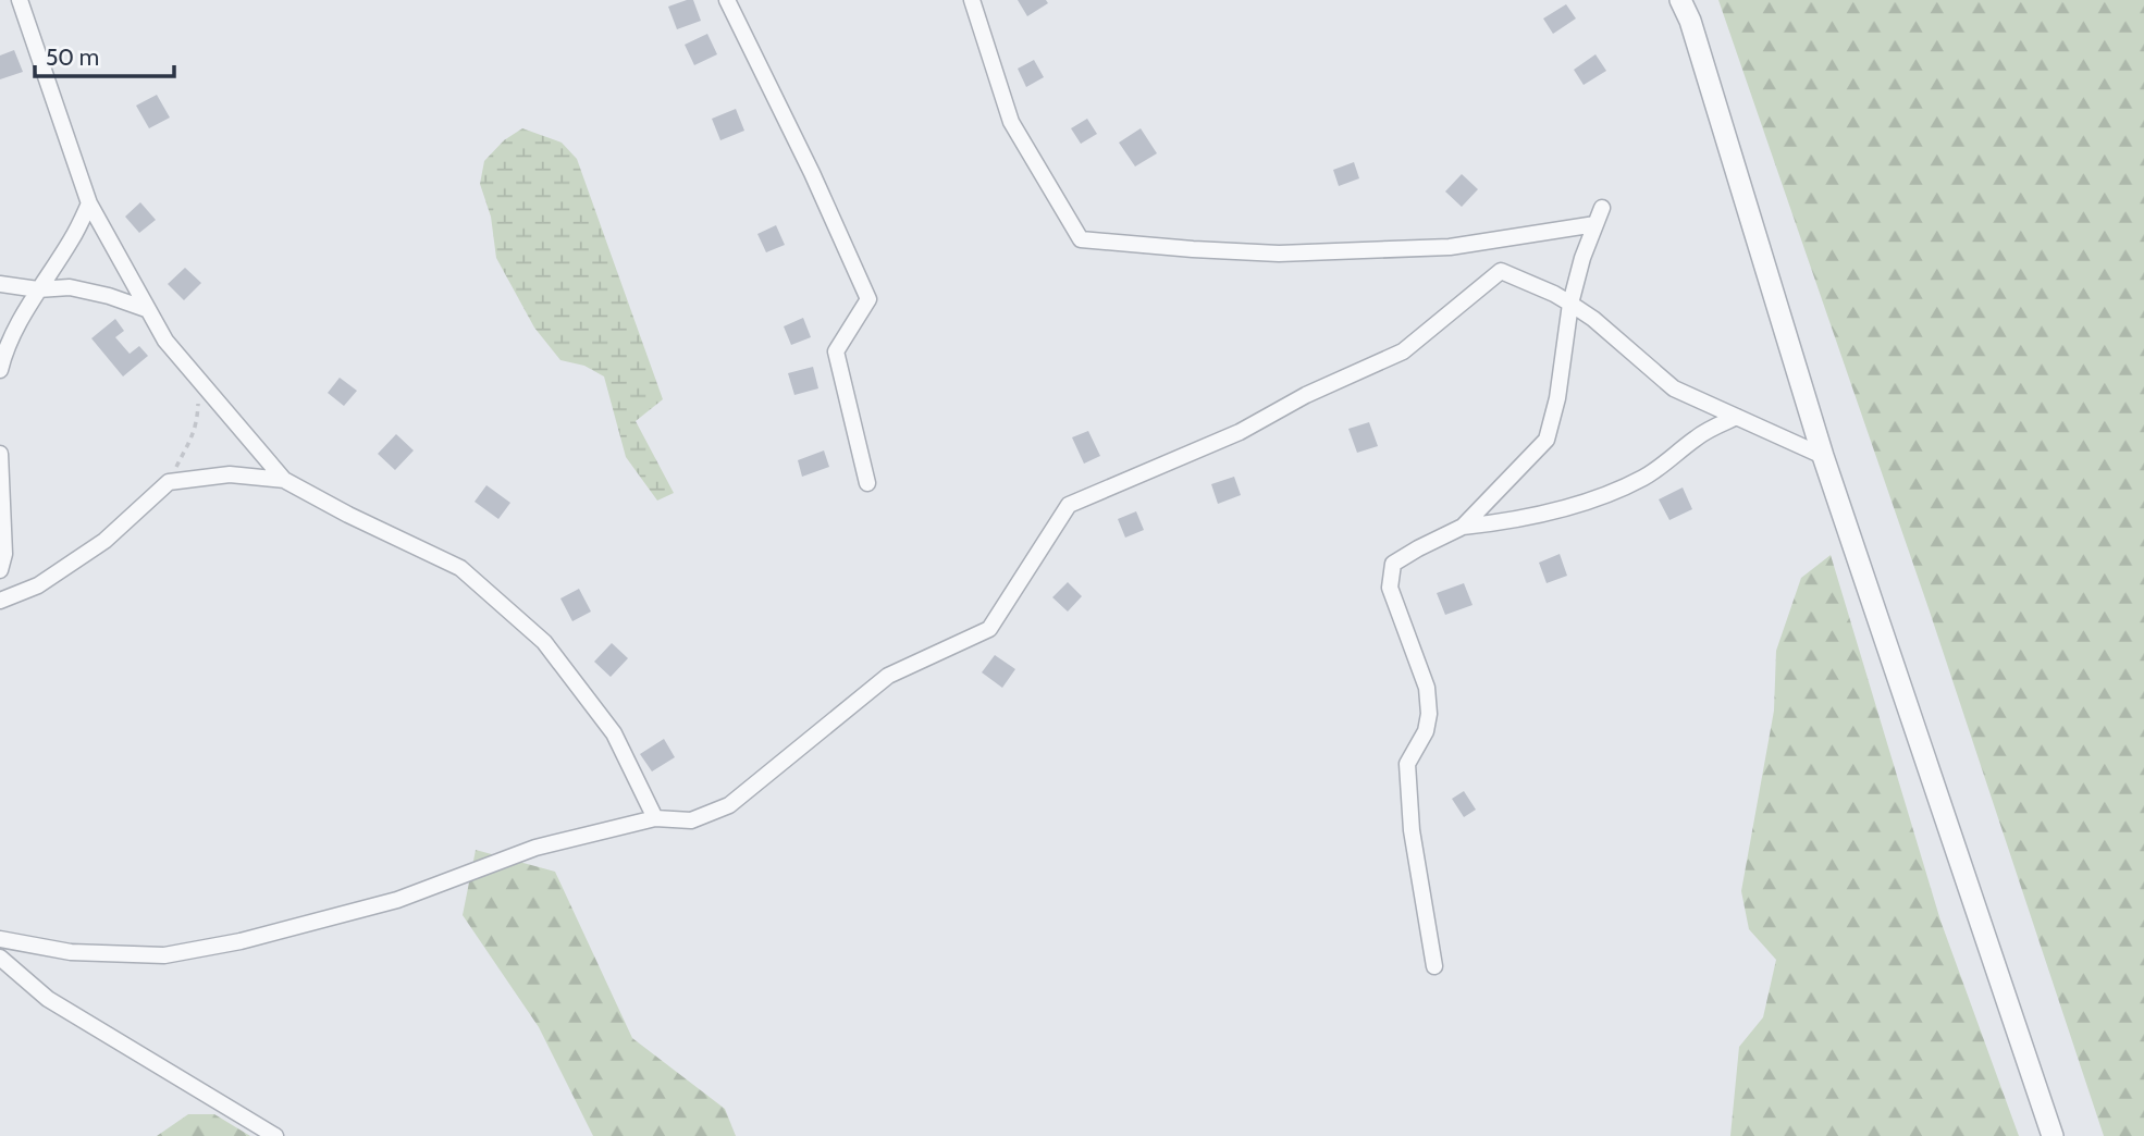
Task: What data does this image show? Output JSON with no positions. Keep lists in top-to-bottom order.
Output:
{
  "scale_bar": "50 m"
}
